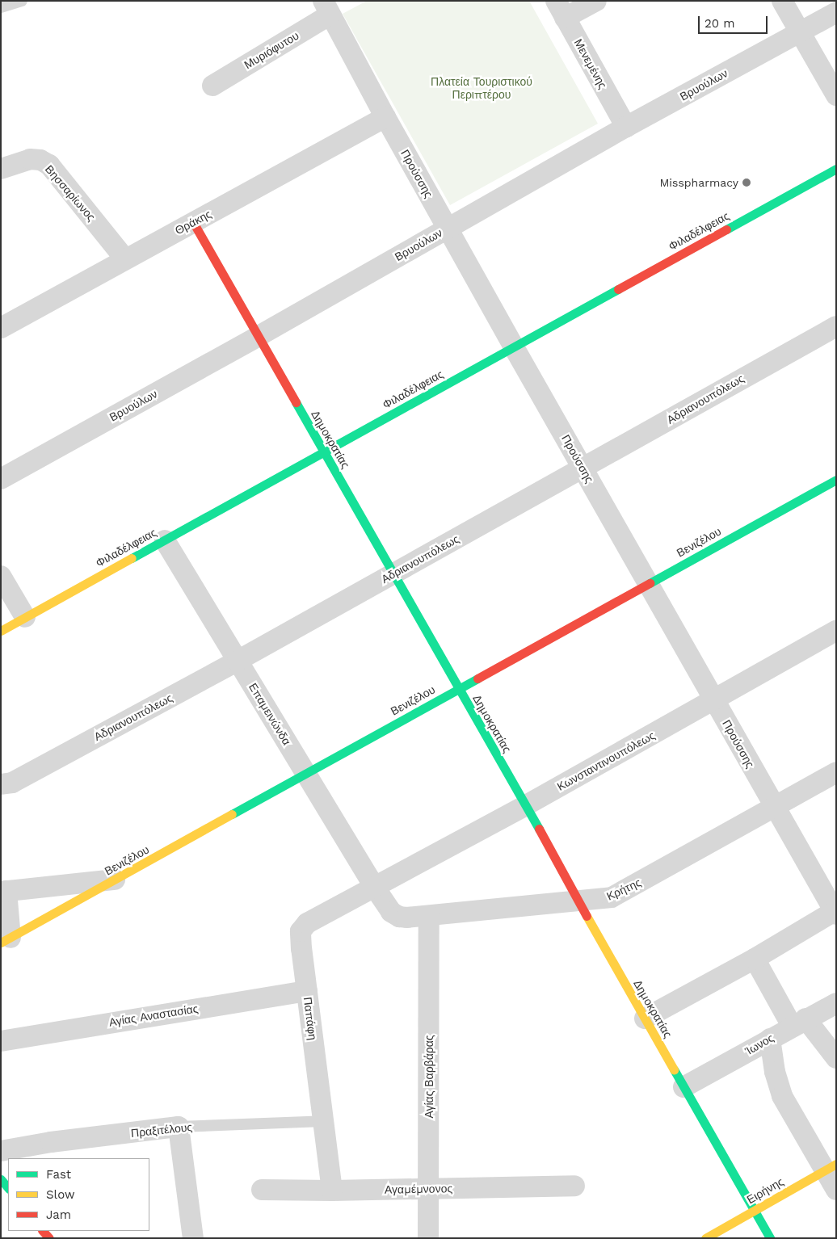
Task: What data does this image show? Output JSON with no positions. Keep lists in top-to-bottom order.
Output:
{
  "streets": {
    "street": [
      "Μυριόφυτου",
      "Μενεμένης",
      "Βρυούλων",
      "Προύσσης",
      "Βησσαρίωνος",
      "Θράκης",
      "Φιλαδέλφειας",
      "Αδριανουπόλεως",
      "Δημοκρατίας",
      "Βενιζέλου",
      "Επαμεινώνδα",
      "Κωνσταντινουπόλεως",
      "Κρήτης",
      "Αγίας Αναστασίας",
      "Παπάφη",
      "Ίωνος",
      "Αγίας Βαρβάρας",
      "Πραξιτέλους",
      "Αγαμέμνονος",
      "Ειρήνης"
    ]
  },
  "crossings": [
    ["Μυριόφυτου", "Προύσσης"],
    ["Μενεμένης", "Βρυούλων"],
    ["Βρυούλων", "Προύσσης"],
    ["Βρυούλων", "Δημοκρατίας"],
    ["Προύσσης", "Θράκης"],
    ["Προύσσης", "Φιλαδέλφειας"],
    ["Προύσσης", "Αδριανουπόλεως"],
    ["Προύσσης", "Βενιζέλου"],
    ["Προύσσης", "Κωνσταντινουπόλεως"],
    ["Προύσσης", "Κρήτης"],
    ["Βησσαρίωνος", "Θράκης"],
    ["Θράκης", "Δημοκρατίας"],
    ["Φιλαδέλφειας", "Δημοκρατίας"],
    ["Φιλαδέλφειας", "Επαμεινώνδα"],
    ["Αδριανουπόλεως", "Δημοκρατίας"],
    ["Αδριανουπόλεως", "Επαμεινώνδα"],
    ["Δημοκρατίας", "Βενιζέλου"],
    ["Δημοκρατίας", "Κωνσταντινουπόλεως"],
    ["Δημοκρατίας", "Κρήτης"],
    ["Δημοκρατίας", "Ίωνος"],
    ["Δημοκρατίας", "Ειρήνης"],
    ["Βενιζέλου", "Επαμεινώνδα"],
    ["Επαμεινώνδα", "Κωνσταντινουπόλεως"],
    ["Επαμεινώνδα", "Κρήτης"],
    ["Επαμεινώνδα", "Παπάφη"],
    ["Κωνσταντινουπόλεως", "Κρήτης"],
    ["Κωνσταντινουπόλεως", "Παπάφη"],
    ["Κρήτης", "Παπάφη"],
    ["Κρήτης", "Αγίας Βαρβάρας"],
    ["Αγίας Αναστασίας", "Παπάφη"],
    ["Παπάφη", "Πραξιτέλους"],
    ["Παπάφη", "Αγαμέμνονος"],
    ["Αγίας Βαρβάρας", "Αγαμέμνονος"]
  ],
  "parks": ["Πλατεία Τουριστικού Περιπτέρου"],
  "places": ["Misspharmacy"],
  "legend": ["Fast", "Slow", "Jam"],
  "scale_bar": "20 m"
}
